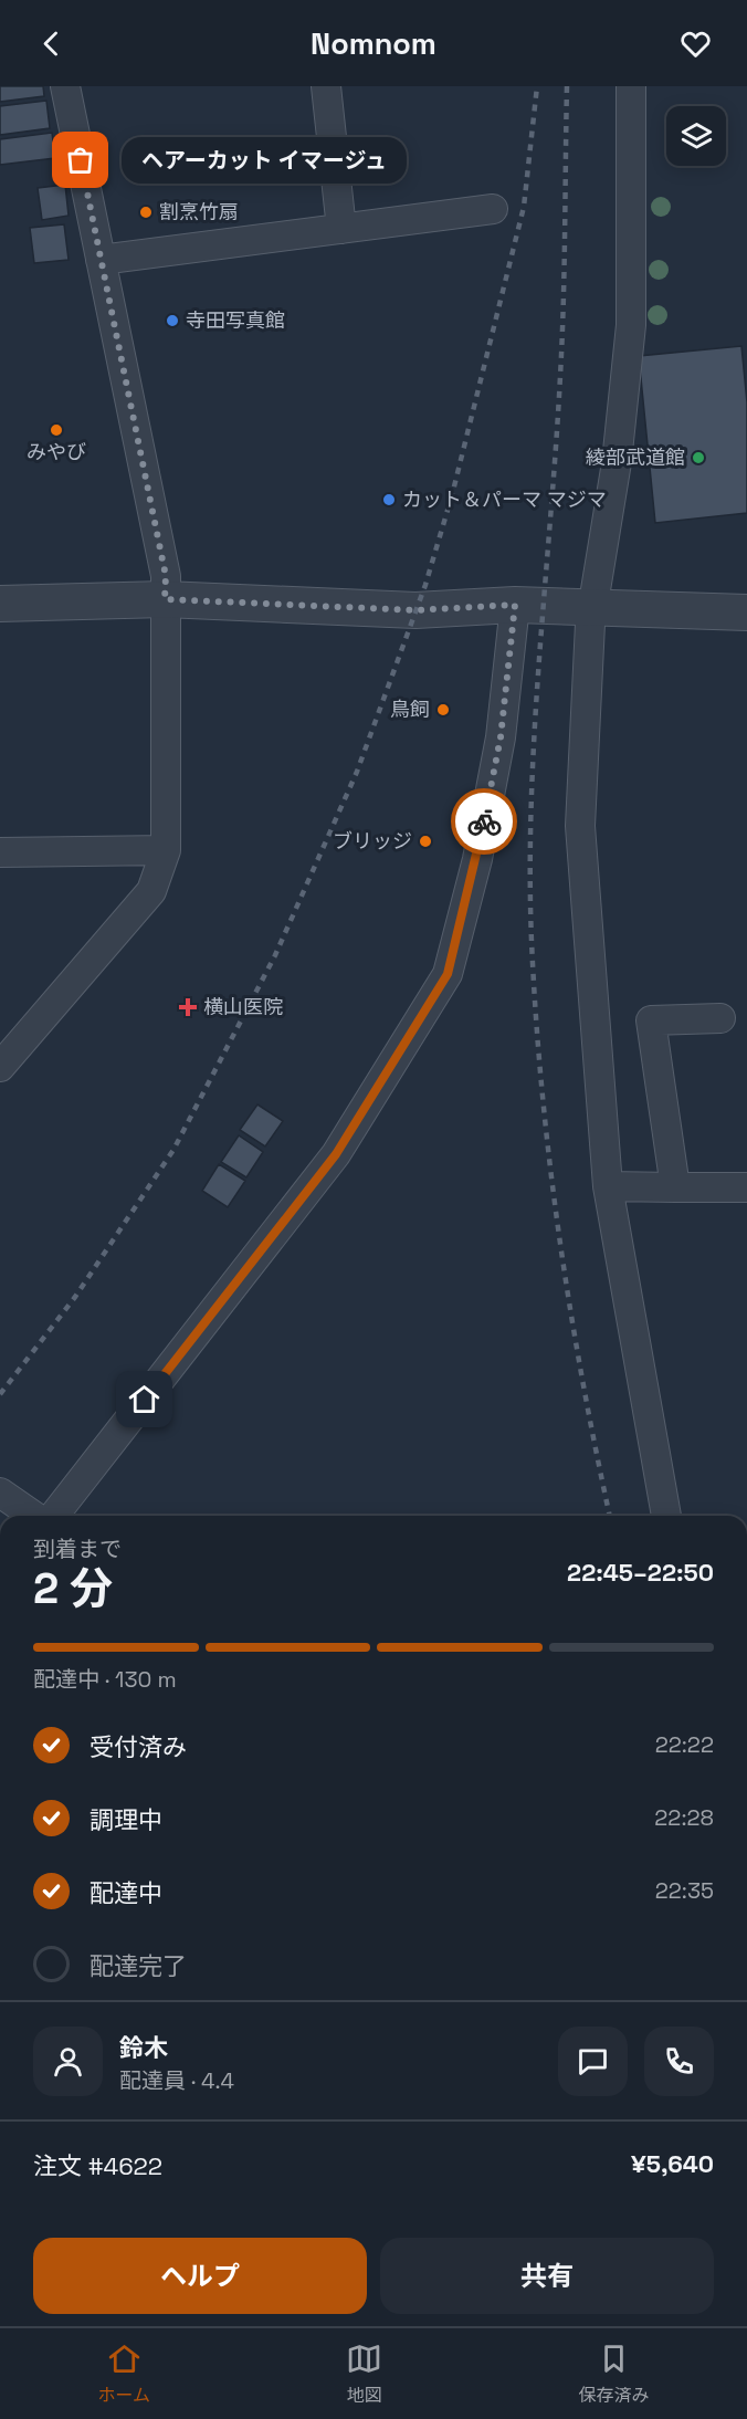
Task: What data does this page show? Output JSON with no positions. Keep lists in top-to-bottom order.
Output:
{
  "places": {
    "other": [
      "ヘアーカット イマージュ",
      "割烹竹扇",
      "寺田写真館",
      "みやび",
      "綾部武道館",
      "カット＆パーマ マジマ",
      "鳥飼",
      "ブリッジ"
    ],
    "health": ["横山医院"]
  },
  "page": {
    "header": "Nomnom",
    "bubble": "ヘアーカット イマージュ",
    "heading": ["2 分", "到着まで", "22:45–22:50"],
    "panel": [
      "鈴木",
      "配達員 · 4.4",
      "注文 #4622",
      "¥5,640"
    ],
    "bar": "配達中 · 130 m",
    "list": [
      ["受付済み", "22:22"],
      ["調理中", "22:28"],
      ["配達中", "22:35"],
      "配達完了"
    ],
    "buttons": ["ヘルプ", "共有"],
    "tabs": ["ホーム", "地図", "保存済み"]
  }
}
